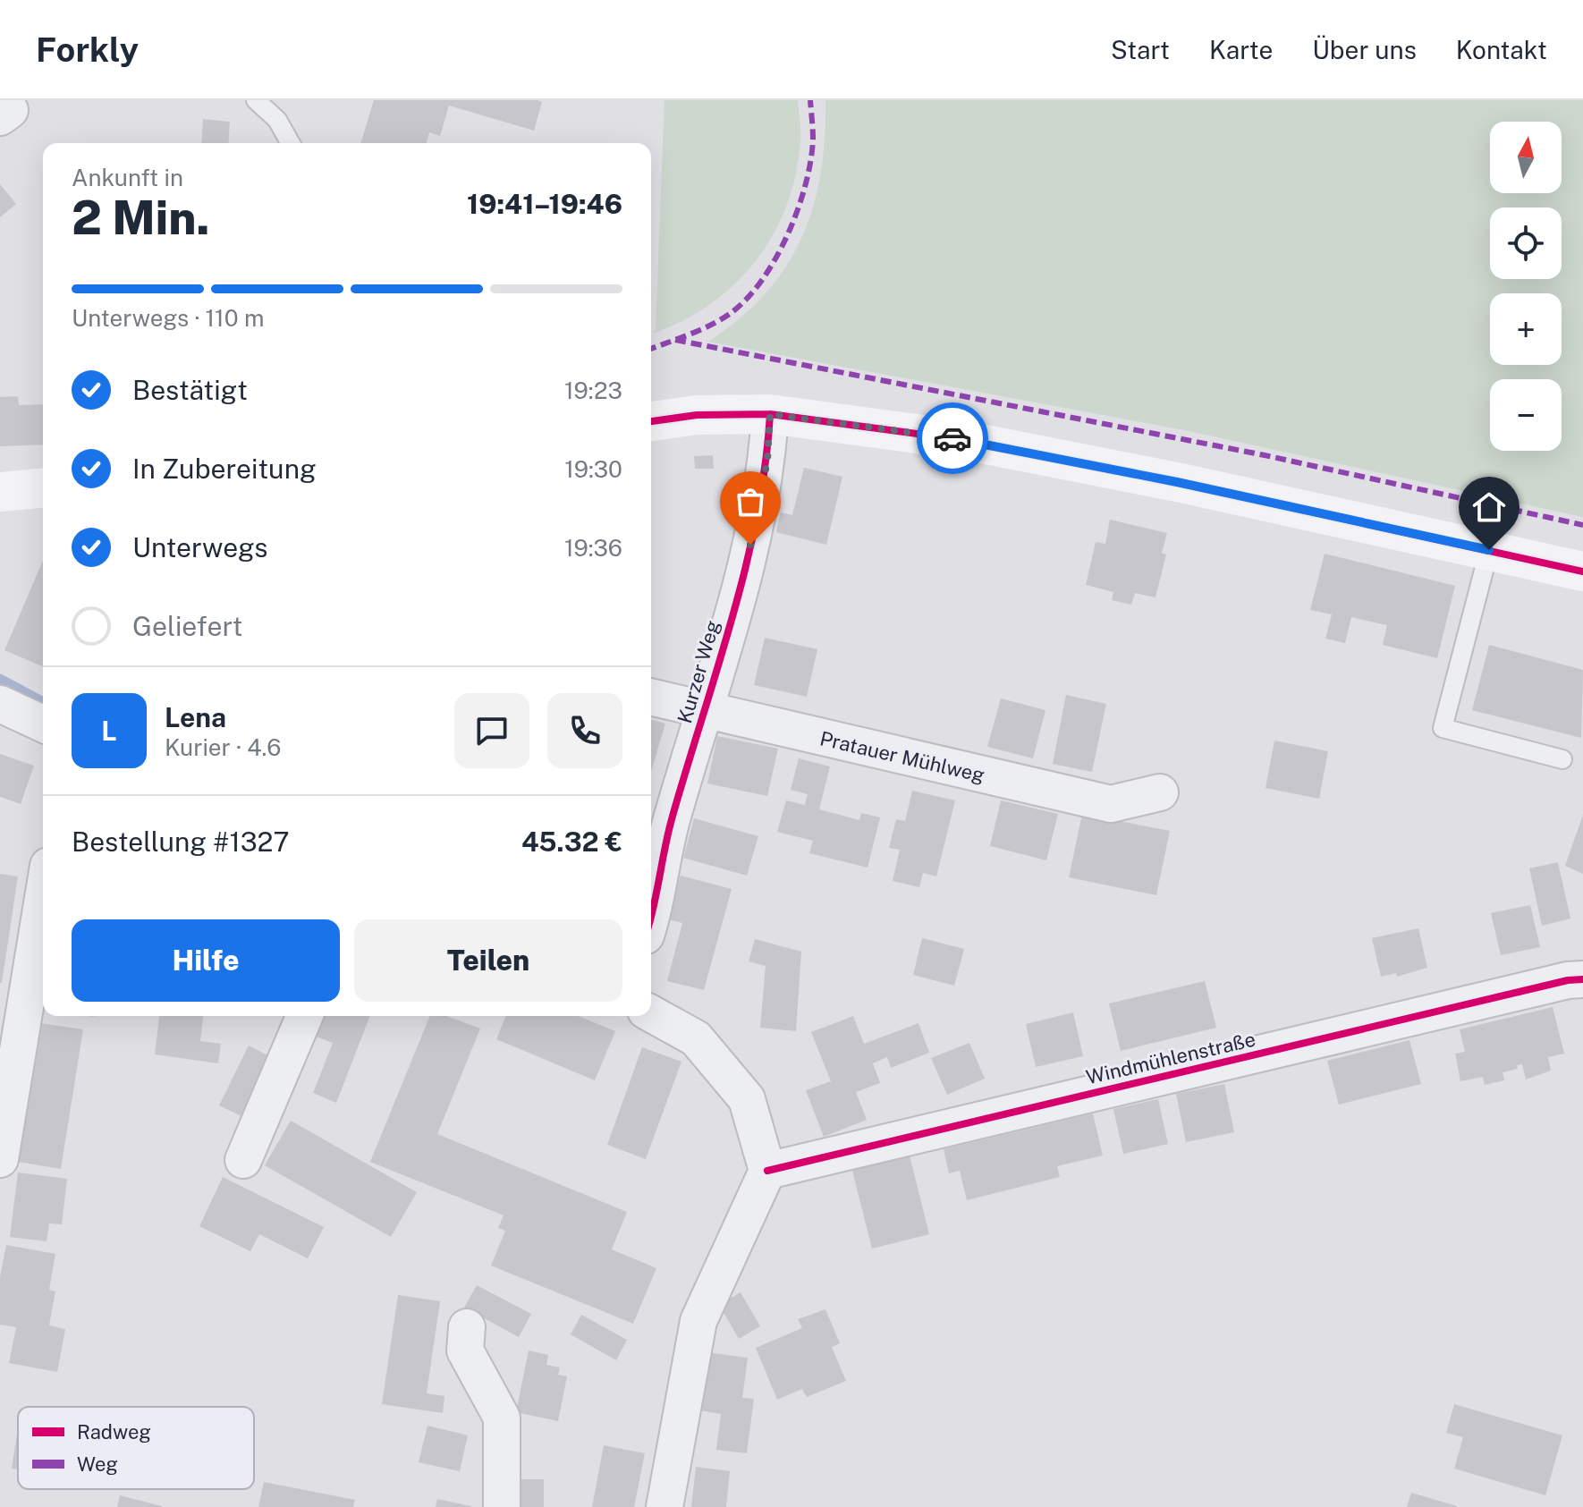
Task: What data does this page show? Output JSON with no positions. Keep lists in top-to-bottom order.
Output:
{
  "streets": {
    "street": ["Kurzer Weg", "Pratauer Mühlweg", "Windmühlenstraße"]
  },
  "crossings": [
    ["Kurzer Weg", "Pratauer Mühlweg"]
  ],
  "legend": ["Radweg", "Weg"],
  "north": "top",
  "page": {
    "header": "Forkly",
    "nav": [
      "Start",
      "Karte",
      "Über uns",
      "Kontakt"
    ],
    "map_buttons": ["+", "−"],
    "heading": ["2 Min.", "Ankunft in", "19:41–19:46"],
    "panel": [
      "Lena",
      "Kurier · 4.6",
      "Bestellung #1327",
      "45.32 €"
    ],
    "bar": "Unterwegs · 110 m",
    "list": [
      ["Bestätigt", "19:23"],
      ["In Zubereitung", "19:30"],
      ["Unterwegs", "19:36"],
      "Geliefert"
    ],
    "round": "L",
    "buttons": ["Hilfe", "Teilen"]
  }
}
